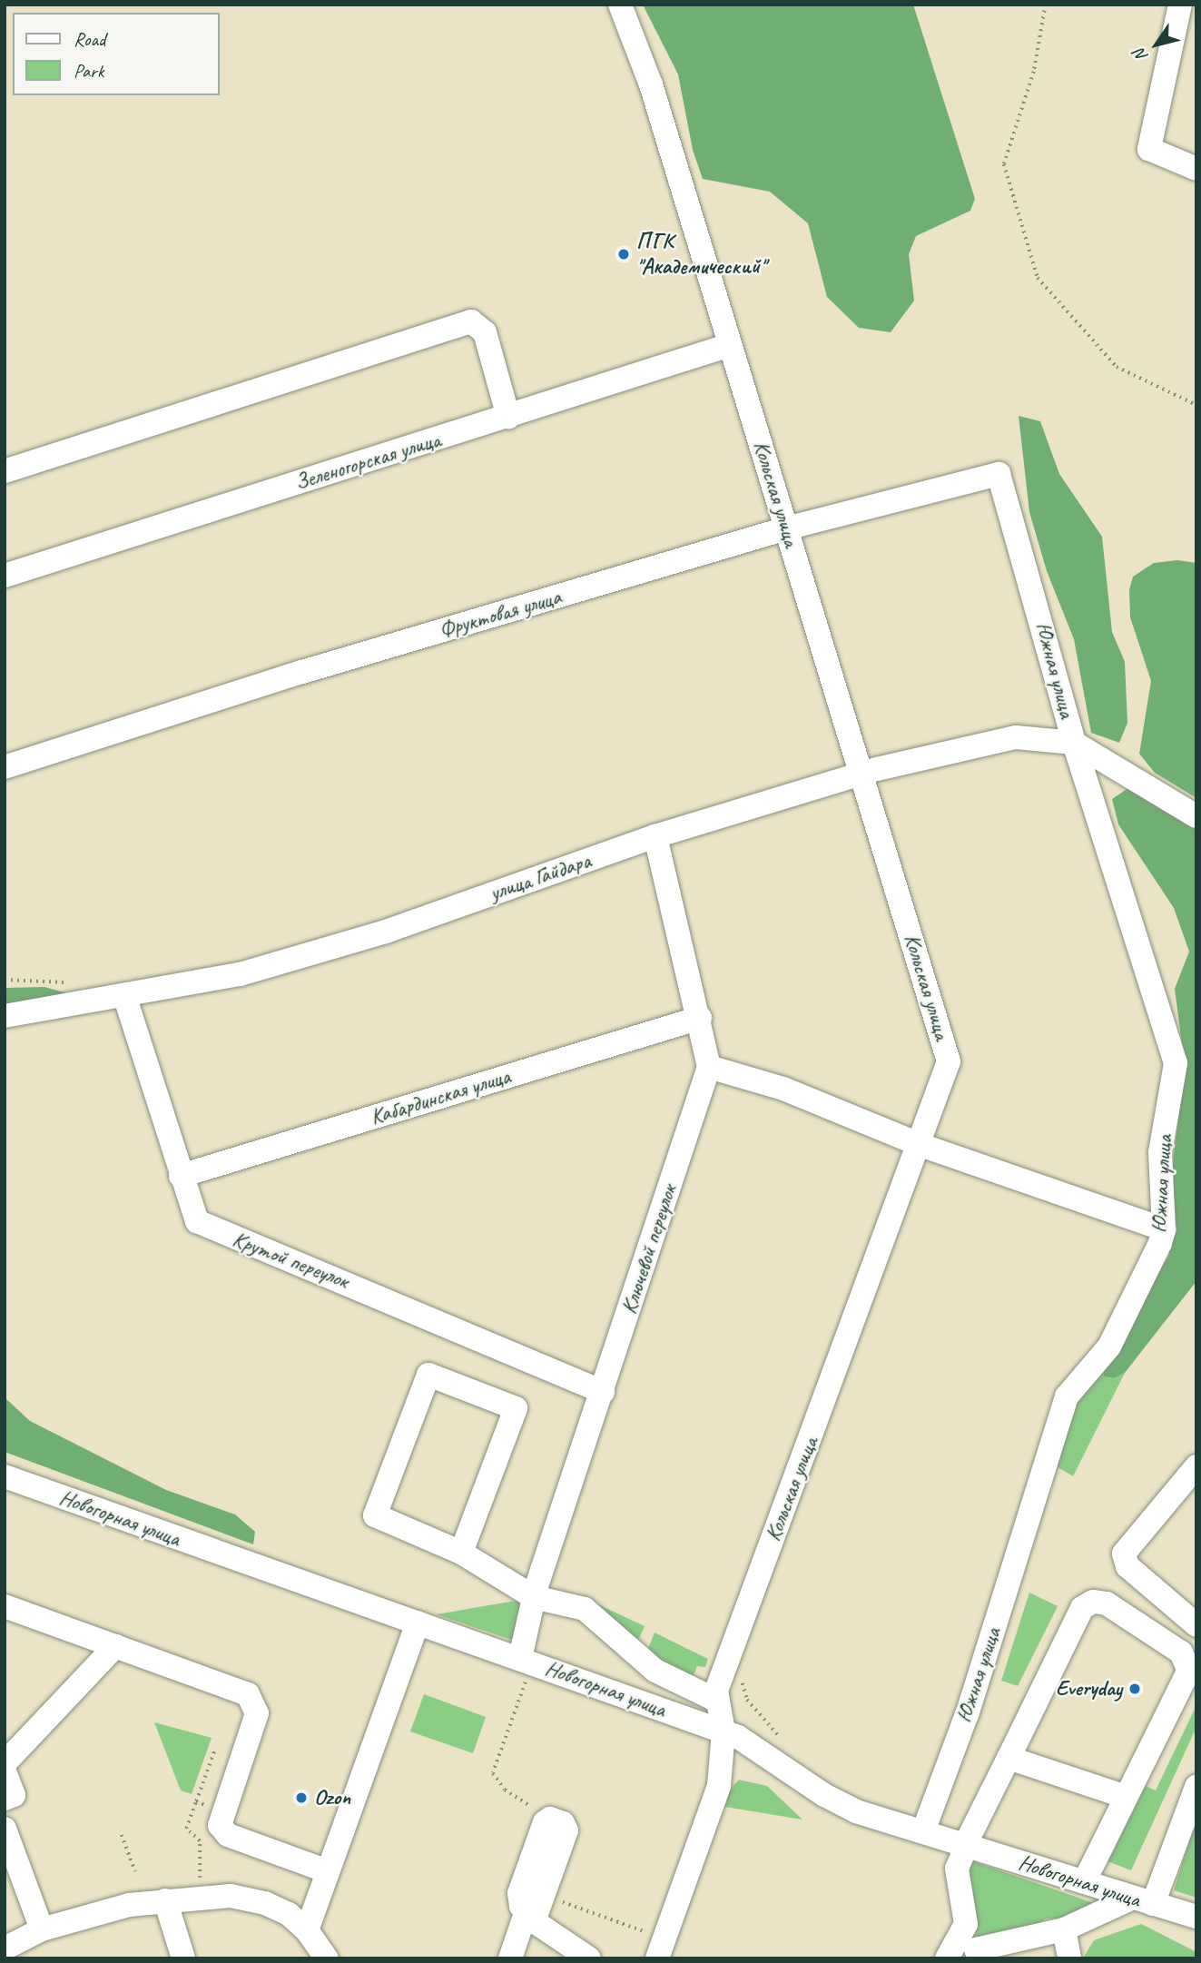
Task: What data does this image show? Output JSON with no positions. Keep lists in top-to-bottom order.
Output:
{
  "streets": {
    "street": [
      "Зеленогорская улица",
      "Кольская улица",
      "Фруктовая улица",
      "Южная улица",
      "улица Гайдара",
      "Кабардинская улица",
      "Ключевой переулок",
      "Крутой переулок",
      "Новогорная улица"
    ]
  },
  "crossings": [
    ["Зеленогорская улица", "Кольская улица"],
    ["Кольская улица", "Фруктовая улица"],
    ["Кольская улица", "улица Гайдара"],
    ["Фруктовая улица", "Южная улица"],
    ["Южная улица", "улица Гайдара"],
    ["Южная улица", "Новогорная улица"],
    ["улица Гайдара", "Ключевой переулок"],
    ["улица Гайдара", "Крутой переулок"],
    ["Кабардинская улица", "Ключевой переулок"],
    ["Кабардинская улица", "Крутой переулок"],
    ["Ключевой переулок", "Крутой переулок"],
    ["Ключевой переулок", "Новогорная улица"]
  ],
  "places": ["ПГК \"Академический\"", "Everyday", "Ozon"],
  "legend": ["Road", "Park"],
  "north": "bottom left"
}
